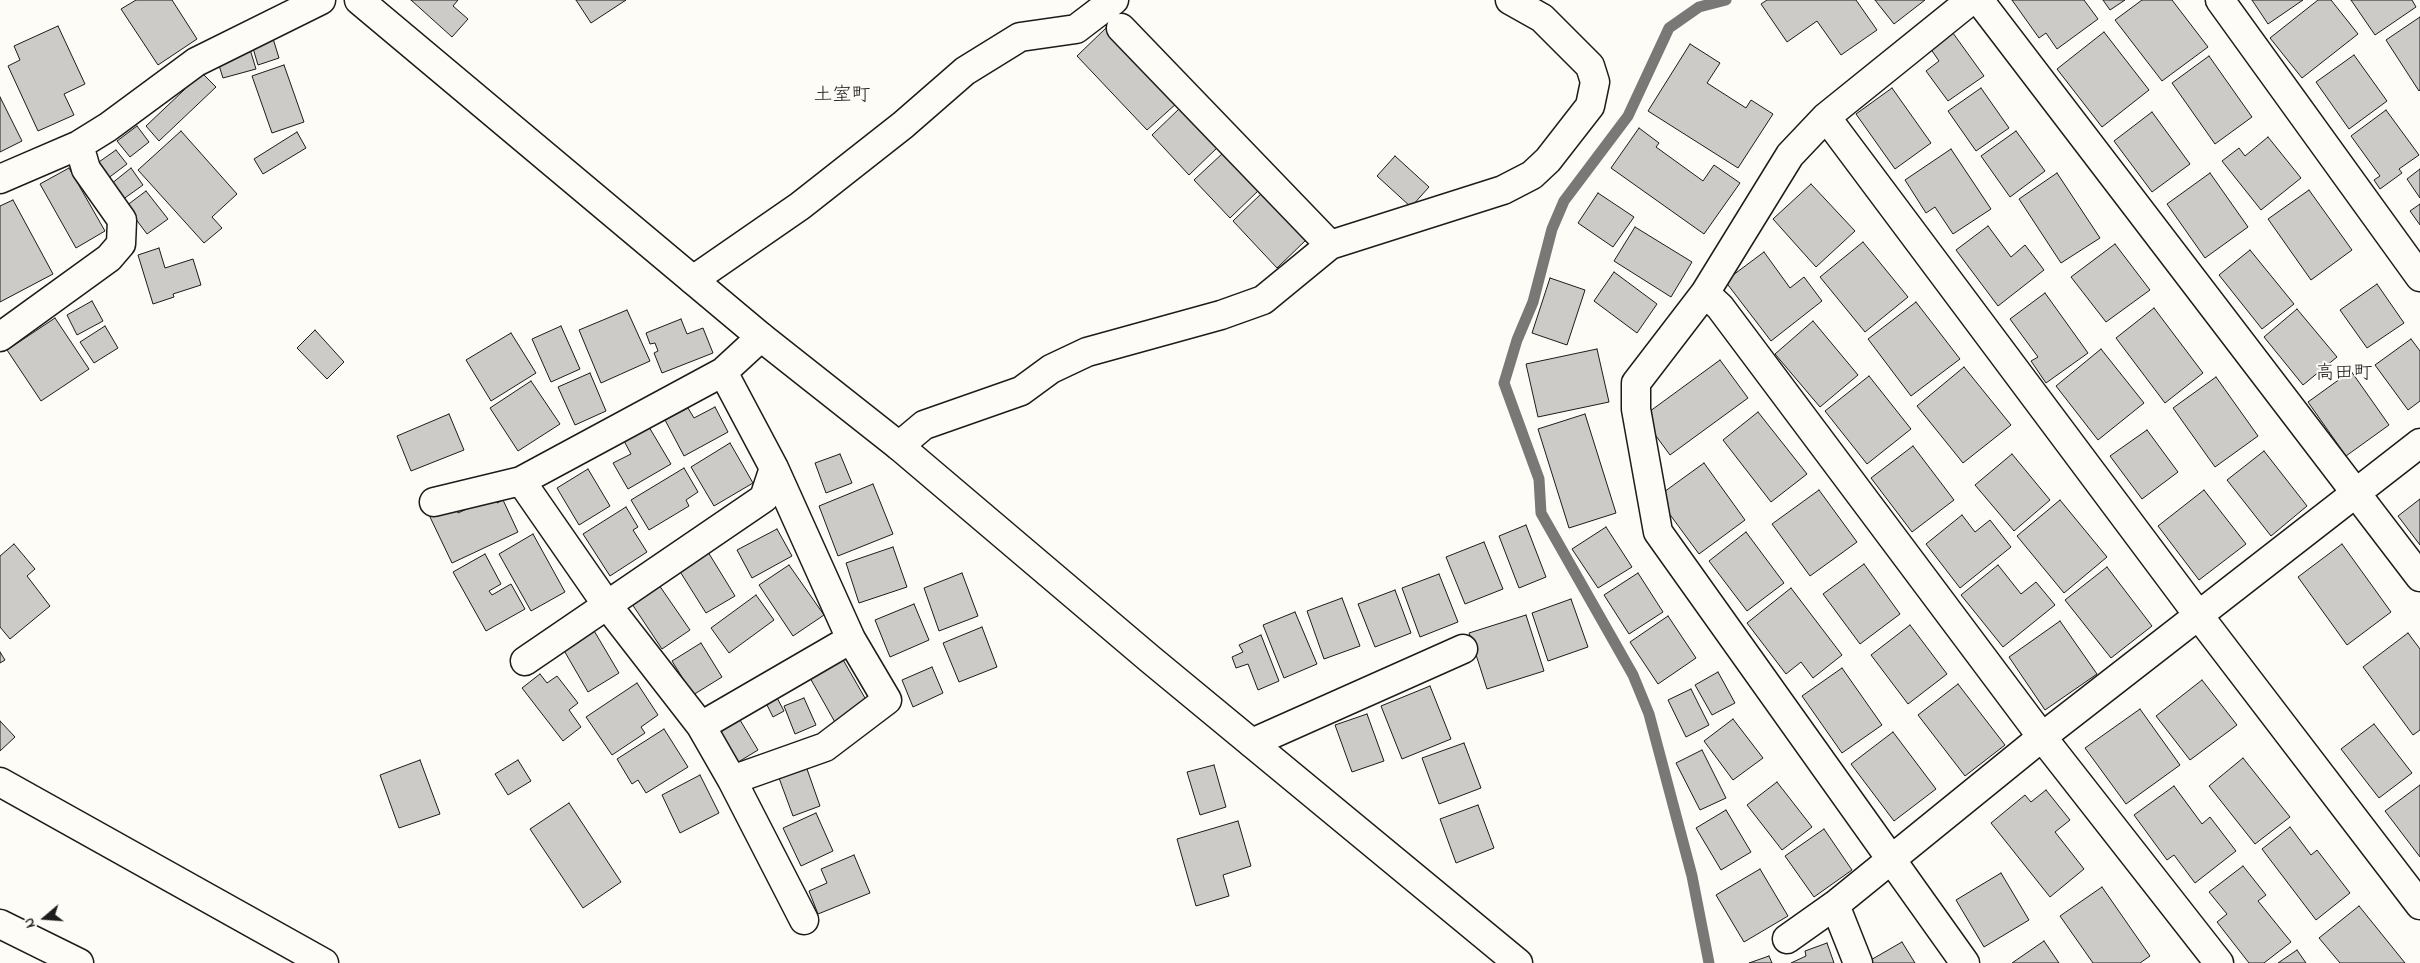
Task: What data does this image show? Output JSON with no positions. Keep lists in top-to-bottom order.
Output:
{
  "districts": ["土室町", "高田町"],
  "north": "left"
}
